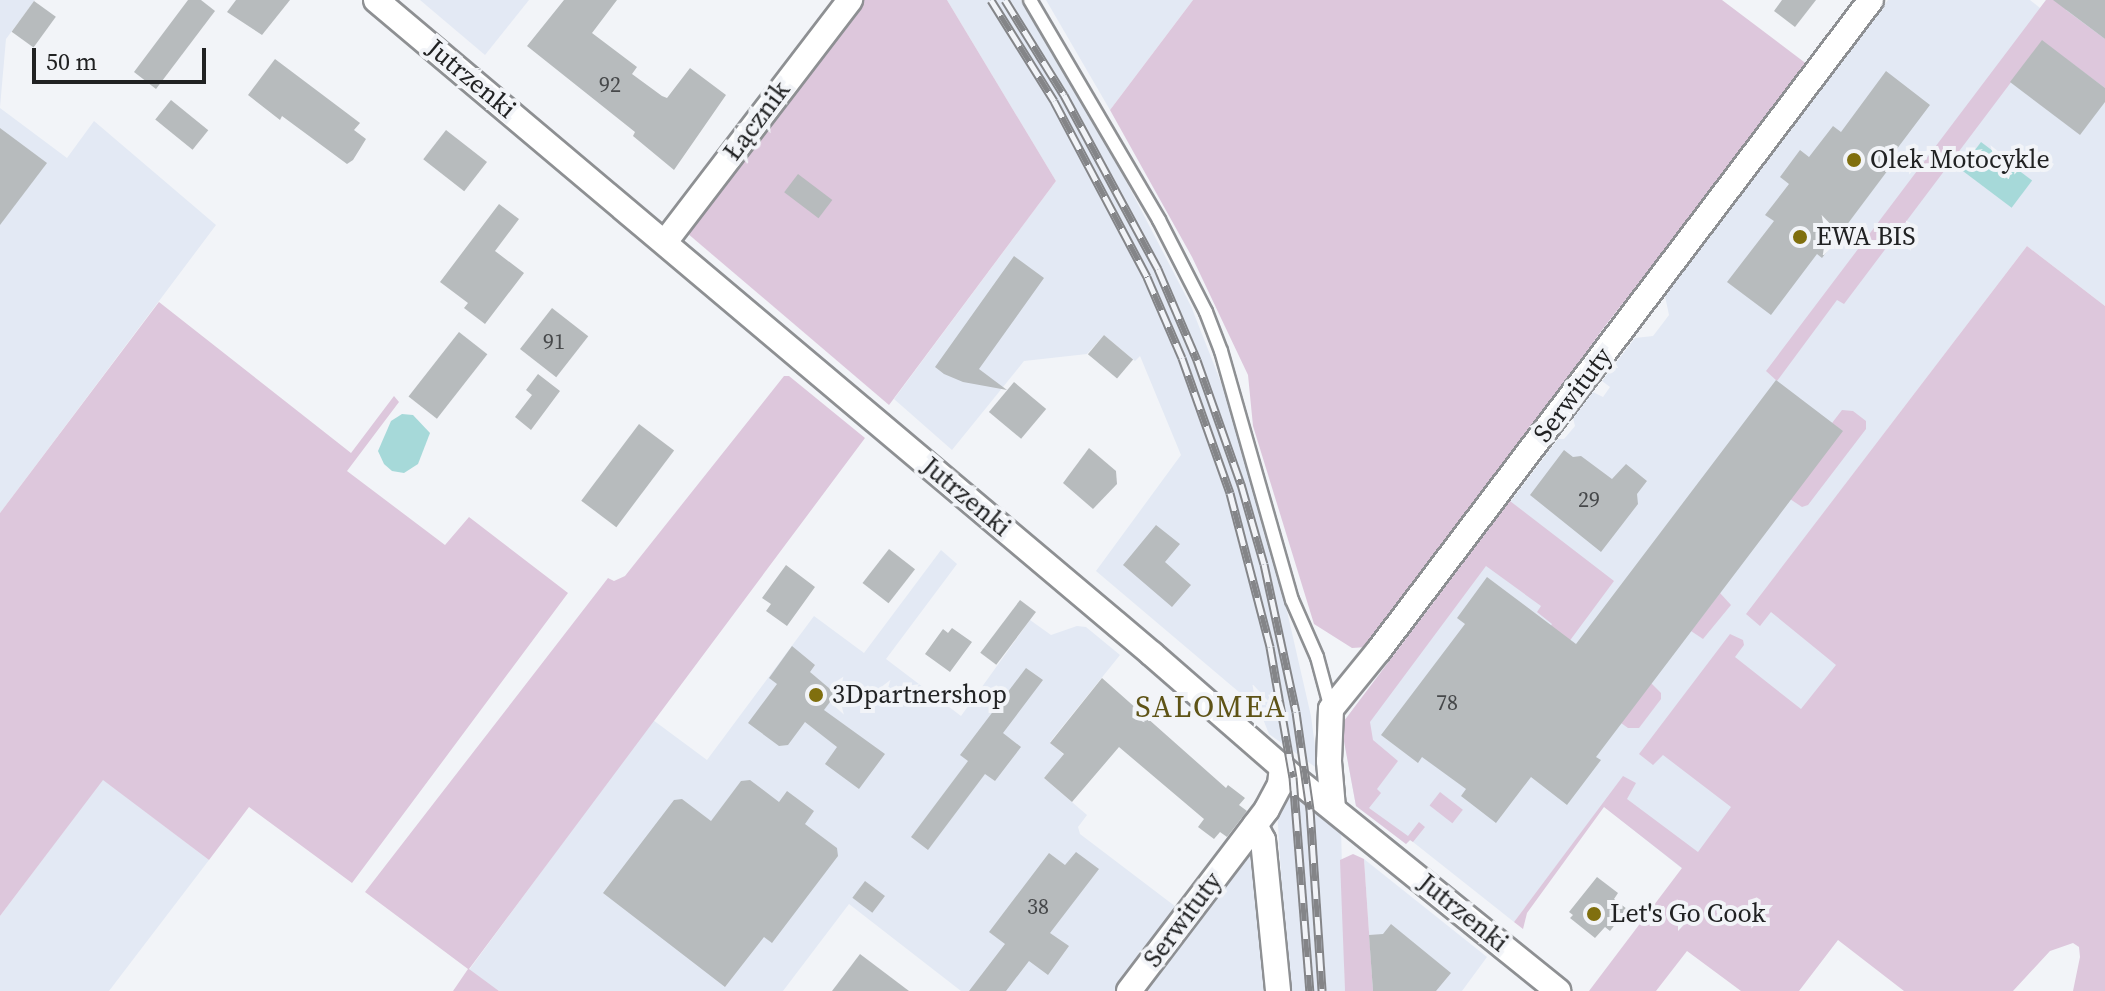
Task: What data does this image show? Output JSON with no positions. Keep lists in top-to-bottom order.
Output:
{
  "streets": {
    "street": ["Jutrzenki", "Łącznik", "Serwituty"]
  },
  "crossings": [
    ["Jutrzenki", "Łącznik"],
    ["Jutrzenki", "Serwituty"]
  ],
  "districts": ["SALOMEA"],
  "places": [
    "Olek Motocykle",
    "EWA BIS",
    "3Dpartnershop",
    "Let's Go Cook"
  ],
  "house_numbers": [
    "92",
    "91",
    "29",
    "78",
    "38"
  ],
  "scale_bar": "50 m"
}
